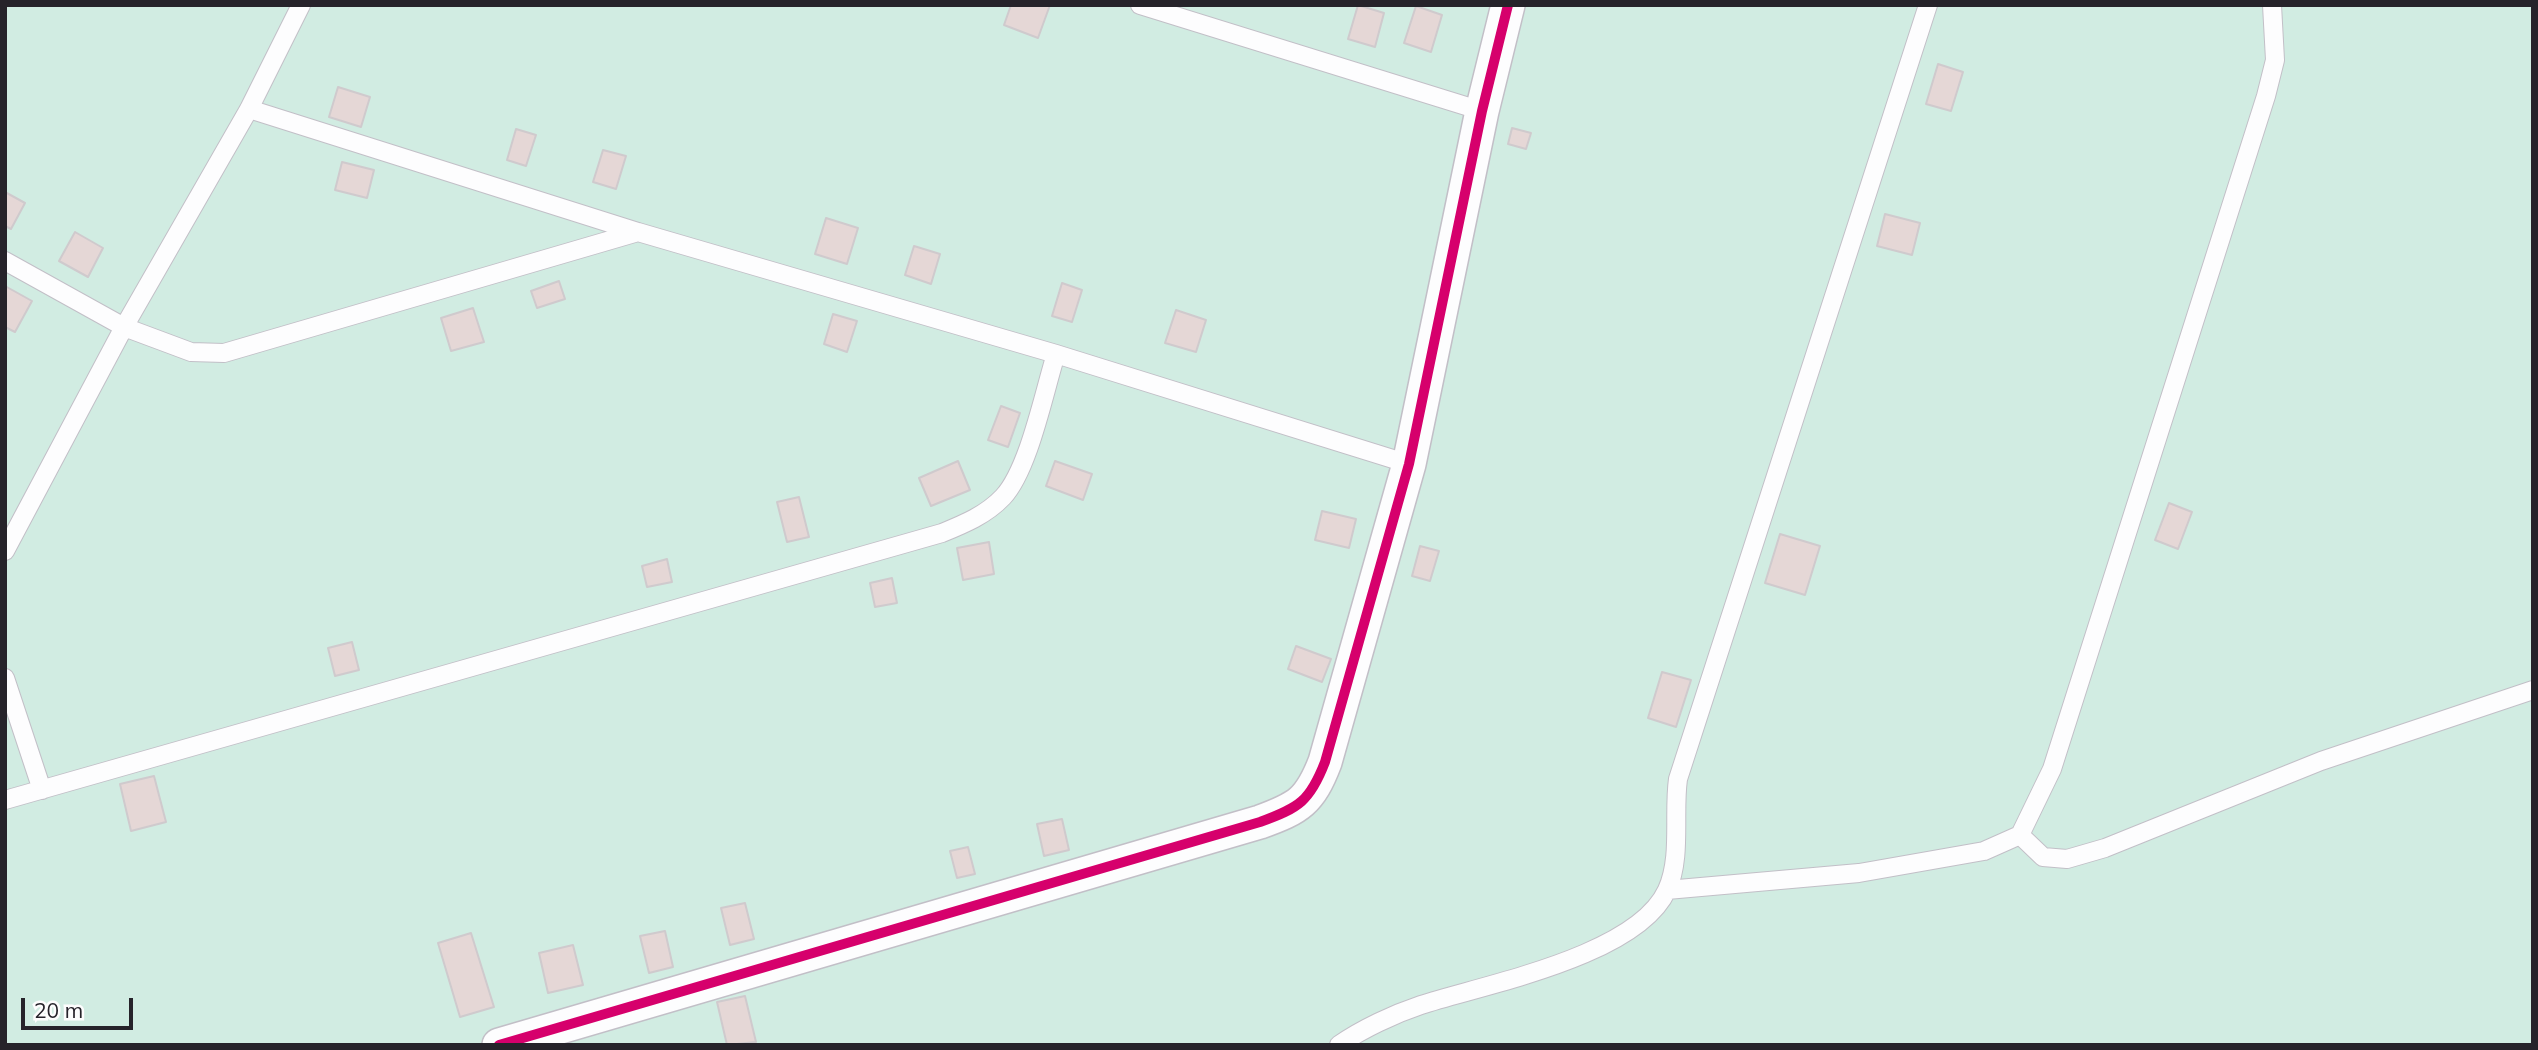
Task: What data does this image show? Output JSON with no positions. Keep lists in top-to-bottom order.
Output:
{
  "scale_bar": "20 m"
}
